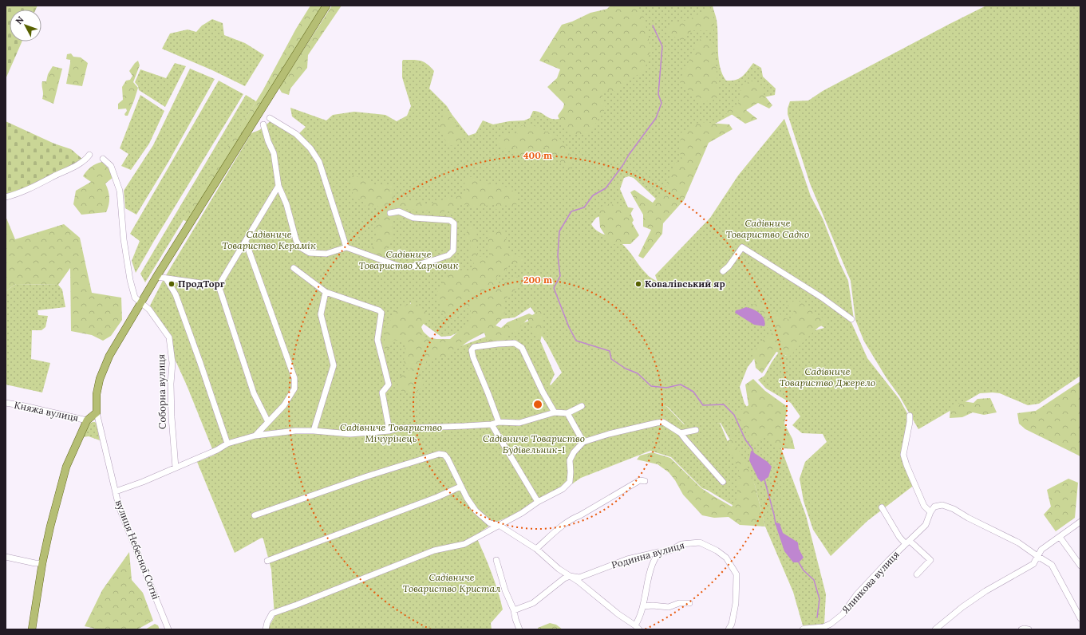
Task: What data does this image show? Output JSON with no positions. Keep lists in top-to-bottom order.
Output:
{
  "streets": {
    "street": [
      "Соборна вулиця",
      "Княжа вулиця",
      "вулиця Небесної Сотні",
      "Родинна вулиця",
      "Ялинкова вулиця"
    ]
  },
  "parks": [
    "Садівниче Товариство Садко",
    "Садівниче Товариство Керамік",
    "Садівниче Товариство Харчовик",
    "Садівниче Товариство Джерело",
    "Садівниче Товариство Мічурінець",
    "Садівниче Товариство Будівельник-1",
    "Садівниче Товариство Кристал"
  ],
  "places": ["ПродТорг", "Ковалівський яр"],
  "north": "top left",
  "rings": ["400 m", "200 m"]
}
